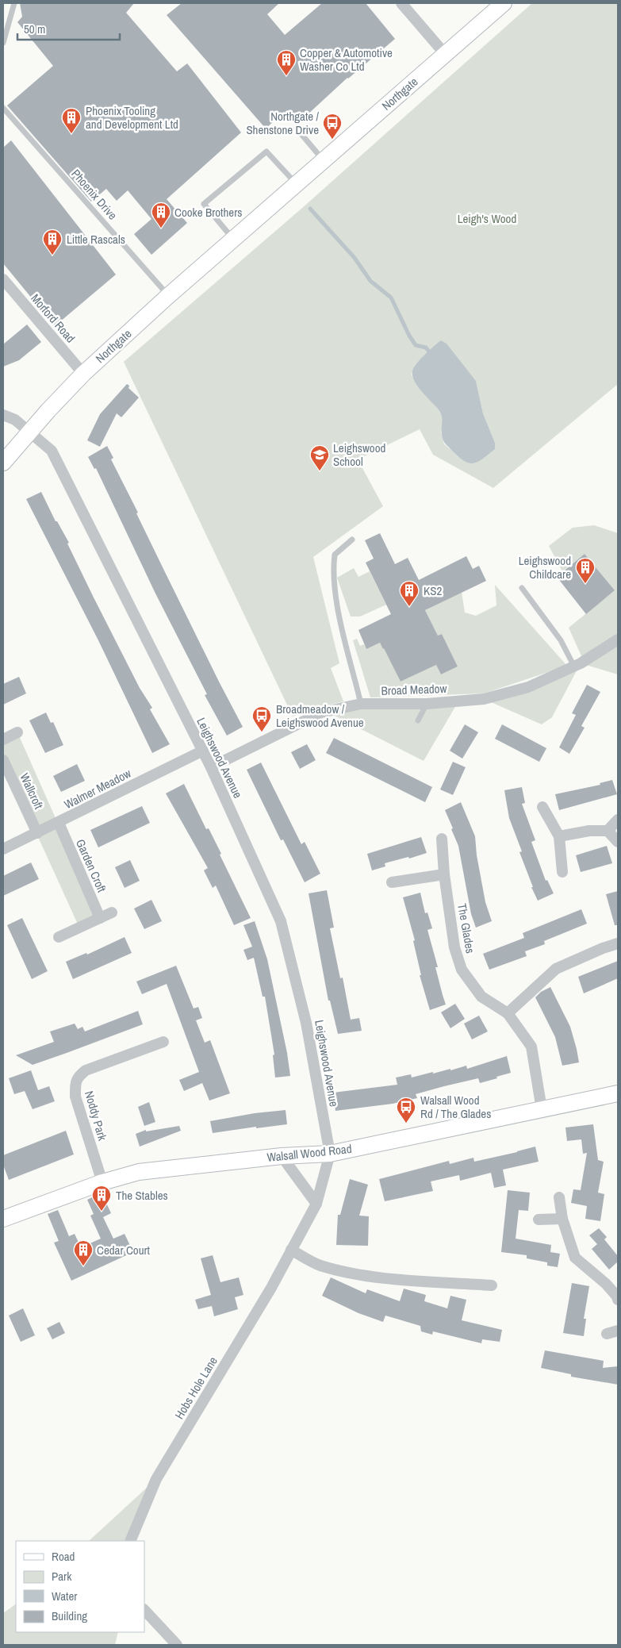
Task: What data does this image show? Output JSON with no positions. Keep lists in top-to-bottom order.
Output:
{
  "streets": {
    "main road": ["Northgate", "Walsall Wood Road"],
    "street": [
      "Morford Road",
      "Broad Meadow",
      "Leighswood Avenue",
      "Walmer Meadow",
      "Wallcroft",
      "Garden Croft",
      "The Glades",
      "Noddy Park",
      "Hobs Hole Lane"
    ],
    "lane": ["Phoenix Drive"]
  },
  "crossings": [
    ["Northgate", "Phoenix Drive"],
    ["Northgate", "Morford Road"],
    ["Northgate", "Leighswood Avenue"],
    ["Broad Meadow", "Leighswood Avenue"],
    ["Leighswood Avenue", "Walmer Meadow"],
    ["Leighswood Avenue", "Walsall Wood Road"],
    ["Leighswood Avenue", "Hobs Hole Lane"],
    ["Walmer Meadow", "Wallcroft"],
    ["Walmer Meadow", "Garden Croft"],
    ["The Glades", "Walsall Wood Road"],
    ["Noddy Park", "Walsall Wood Road"],
    ["Walsall Wood Road", "Hobs Hole Lane"]
  ],
  "parks": ["Leigh's Wood"],
  "places": {
    "building": [
      "Copper & Automotive Washer Co Ltd",
      "Phoenix Tooling and Development Ltd",
      "Cooke Brothers",
      "Little Rascals",
      "Leighswood Childcare",
      "KS2",
      "The Stables",
      "Cedar Court"
    ],
    "bus stop": ["Northgate / Shenstone Drive", "Broadmeadow / Leighswood Avenue", "Walsall Wood Rd / The Glades"],
    "school or university": ["Leighswood School"]
  },
  "legend": [
    "Road",
    "Park",
    "Water",
    "Building"
  ],
  "scale_bar": "50 m"
}
